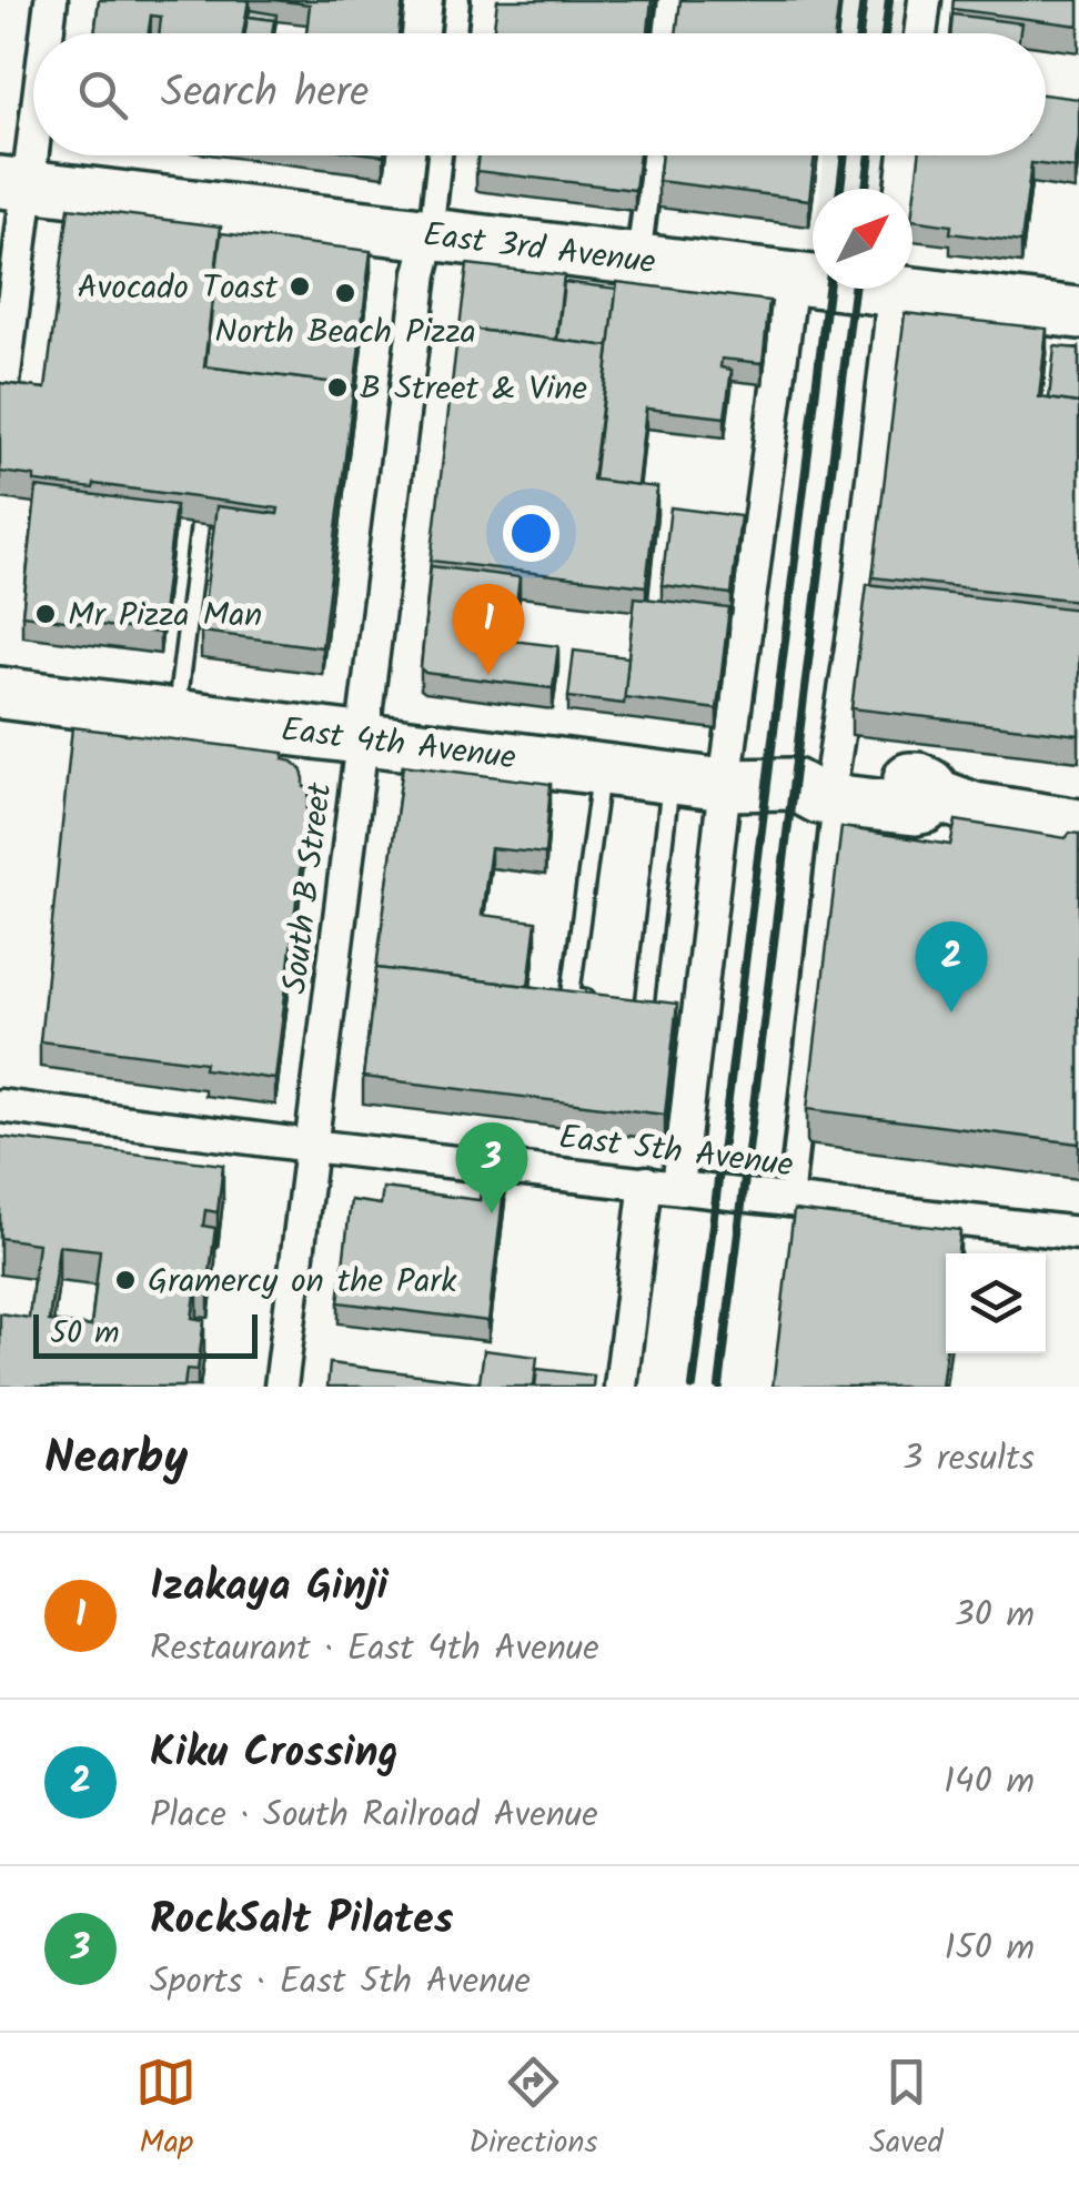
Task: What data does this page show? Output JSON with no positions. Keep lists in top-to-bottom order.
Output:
{
  "streets": {
    "main road": ["East 3rd Avenue", "East 4th Avenue"],
    "street": ["South B Street", "East 5th Avenue"]
  },
  "crossings": [
    ["East 3rd Avenue", "South B Street"],
    ["East 4th Avenue", "South B Street"],
    ["South B Street", "East 5th Avenue"]
  ],
  "places": [
    "Avocado Toast",
    "North Beach Pizza",
    "B Street & Vine",
    "Mr Pizza Man",
    "Gramercy on the Park"
  ],
  "scale_bar": "50 m",
  "north": "top right",
  "page": {
    "search": "Search here",
    "pins": ["1", "2", "3"],
    "scale": "50 m",
    "heading": ["Nearby", "3 results"],
    "list": [
      {
        "mark": "1",
        "name": "Izakaya Ginji",
        "note": "Restaurant · East 4th Avenue",
        "value": "30 m"
      },
      {
        "mark": "2",
        "name": "Kiku Crossing",
        "note": "Place · South Railroad Avenue",
        "value": "140 m"
      },
      {
        "mark": "3",
        "name": "RockSalt Pilates",
        "note": "Sports · East 5th Avenue",
        "value": "150 m"
      }
    ],
    "nav": ["Map", "Directions", "Saved"]
  }
}
